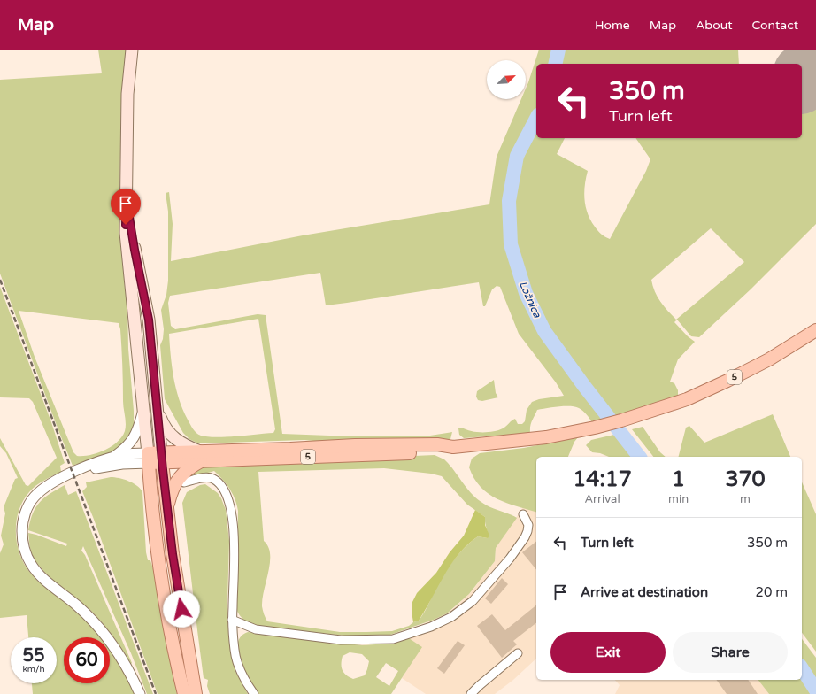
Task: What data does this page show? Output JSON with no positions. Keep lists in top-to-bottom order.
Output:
{
  "streets": {
    "main road": ["5"]
  },
  "water": ["Ložnica"],
  "north": "top right",
  "page": {
    "header": "Map",
    "nav": [
      "Home",
      "Map",
      "About",
      "Contact"
    ],
    "turn": ["350 m", "Turn left"],
    "eta": [
      "14:17",
      "Arrival",
      "1",
      "min",
      "370",
      "m"
    ],
    "list": [
      {
        "name": "Turn left",
        "value": "350 m"
      },
      {
        "name": "Arrive at destination",
        "value": "20 m"
      }
    ],
    "buttons": ["Exit", "Share"],
    "speed": "55 km/h",
    "limit": "60"
  }
}
